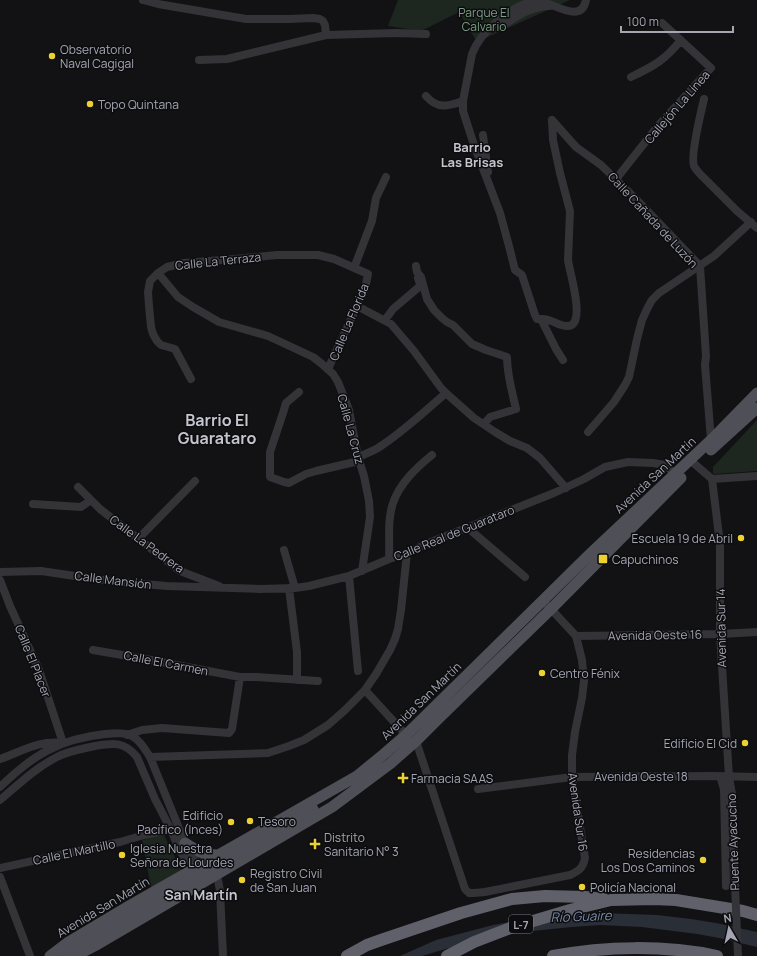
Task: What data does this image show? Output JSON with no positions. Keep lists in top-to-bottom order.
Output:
{
  "streets": {
    "highway": ["L-7"],
    "main road": ["Avenida San Martín"],
    "street": [
      "Callejón La Línea",
      "Calle Cañada de Luzón",
      "Calle La Terraza",
      "Calle La Florida",
      "Calle La Cruz",
      "Calle Real de Guarataro",
      "Calle La Pedrera",
      "Calle Mansión",
      "Avenida Sur 14",
      "Avenida Oeste 16",
      "Calle El Placer",
      "Calle El Carmen",
      "Avenida Oeste 18",
      "Avenida Sur 16",
      "Puente Ayacucho",
      "Calle El Martillo"
    ]
  },
  "crossings": [
    ["Callejón La Línea", "Calle Cañada de Luzón"],
    ["Calle Cañada de Luzón", "Avenida San Martín"],
    ["Calle La Terraza", "Calle La Florida"],
    ["Calle La Terraza", "Calle La Cruz"],
    ["Calle La Florida", "Calle La Cruz"],
    ["Calle La Cruz", "Calle Real de Guarataro"],
    ["Avenida San Martín", "Calle Real de Guarataro"],
    ["Avenida San Martín", "Avenida Sur 16"],
    ["Calle Real de Guarataro", "Calle La Pedrera"],
    ["Calle Real de Guarataro", "Calle Mansión"],
    ["Calle La Pedrera", "Calle Mansión"],
    ["Avenida Sur 14", "Avenida Oeste 16"],
    ["Avenida Sur 14", "Avenida Oeste 18"],
    ["Avenida Sur 14", "Puente Ayacucho"],
    ["Avenida Oeste 16", "Avenida Sur 16"],
    ["Avenida Oeste 18", "Avenida Sur 16"],
    ["Avenida Oeste 18", "Puente Ayacucho"]
  ],
  "districts": ["Barrio Las Brisas", "Barrio El Guarataro", "San Martín"],
  "water": ["Río Guaire"],
  "parks": ["Parque El Calvario"],
  "places": {
    "other": [
      "Observatorio Naval Cagigal",
      "Topo Quintana",
      "Escuela 19 de Abril",
      "Centro Fénix",
      "Edificio El Cid",
      "Tesoro",
      "Edificio Pacífico (Inces)",
      "Iglesia Nuestra Señora de Lourdes",
      "Residencias Los Dos Caminos",
      "Registro Civil de San Juan",
      "Policía Nacional"
    ],
    "transit": ["Capuchinos"],
    "health": ["Farmacia SAAS", "Distrito Sanitario N° 3"]
  },
  "scale_bar": "100 m",
  "north": "top"
}
